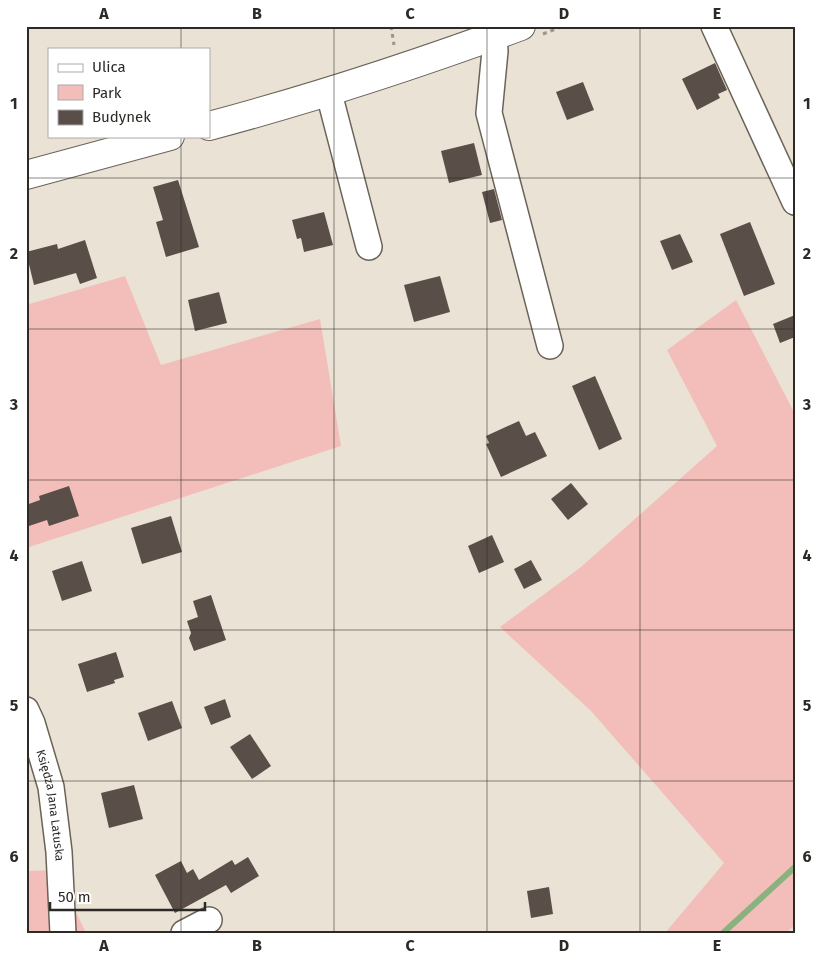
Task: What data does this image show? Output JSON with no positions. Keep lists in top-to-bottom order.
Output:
{
  "streets": {
    "street": ["Księdza Jana Latuska"]
  },
  "legend": ["Ulica", "Park", "Budynek"],
  "scale_bar": "50 m",
  "grid": {
    "columns": [
      "A",
      "B",
      "C",
      "D",
      "E"
    ],
    "rows": [
      "1",
      "2",
      "3",
      "4",
      "5",
      "6"
    ]
  }
}
